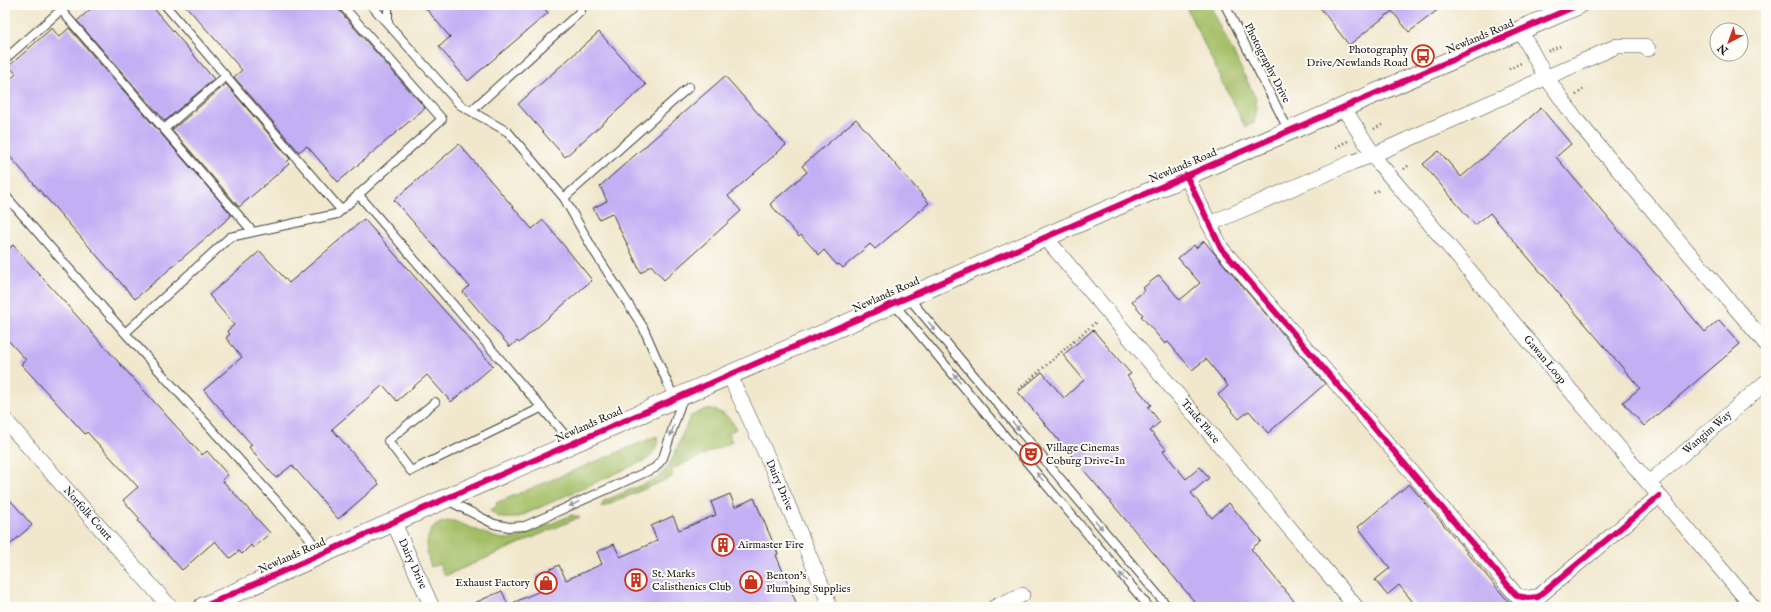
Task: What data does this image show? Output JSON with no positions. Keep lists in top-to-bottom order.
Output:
{
  "streets": {
    "street": [
      "Newlands Road",
      "Gawan Loop",
      "Trade Place",
      "Wangim Way",
      "Dairy Drive",
      "Norfolk Court"
    ],
    "lane": ["Photography Drive"]
  },
  "crossings": [
    ["Newlands Road", "Photography Drive"],
    ["Newlands Road", "Gawan Loop"],
    ["Newlands Road", "Trade Place"],
    ["Newlands Road", "Dairy Drive"],
    ["Gawan Loop", "Wangim Way"]
  ],
  "places": {
    "bus stop": ["Photography Drive/Newlands Road"],
    "theatre": ["Village Cinemas Coburg Drive-In"],
    "building": ["Airmaster Fire", "St. Marks Calisthenics Club"],
    "shop": ["Benton's Plumbing Supplies", "Exhaust Factory"]
  },
  "north": "bottom left"
}
